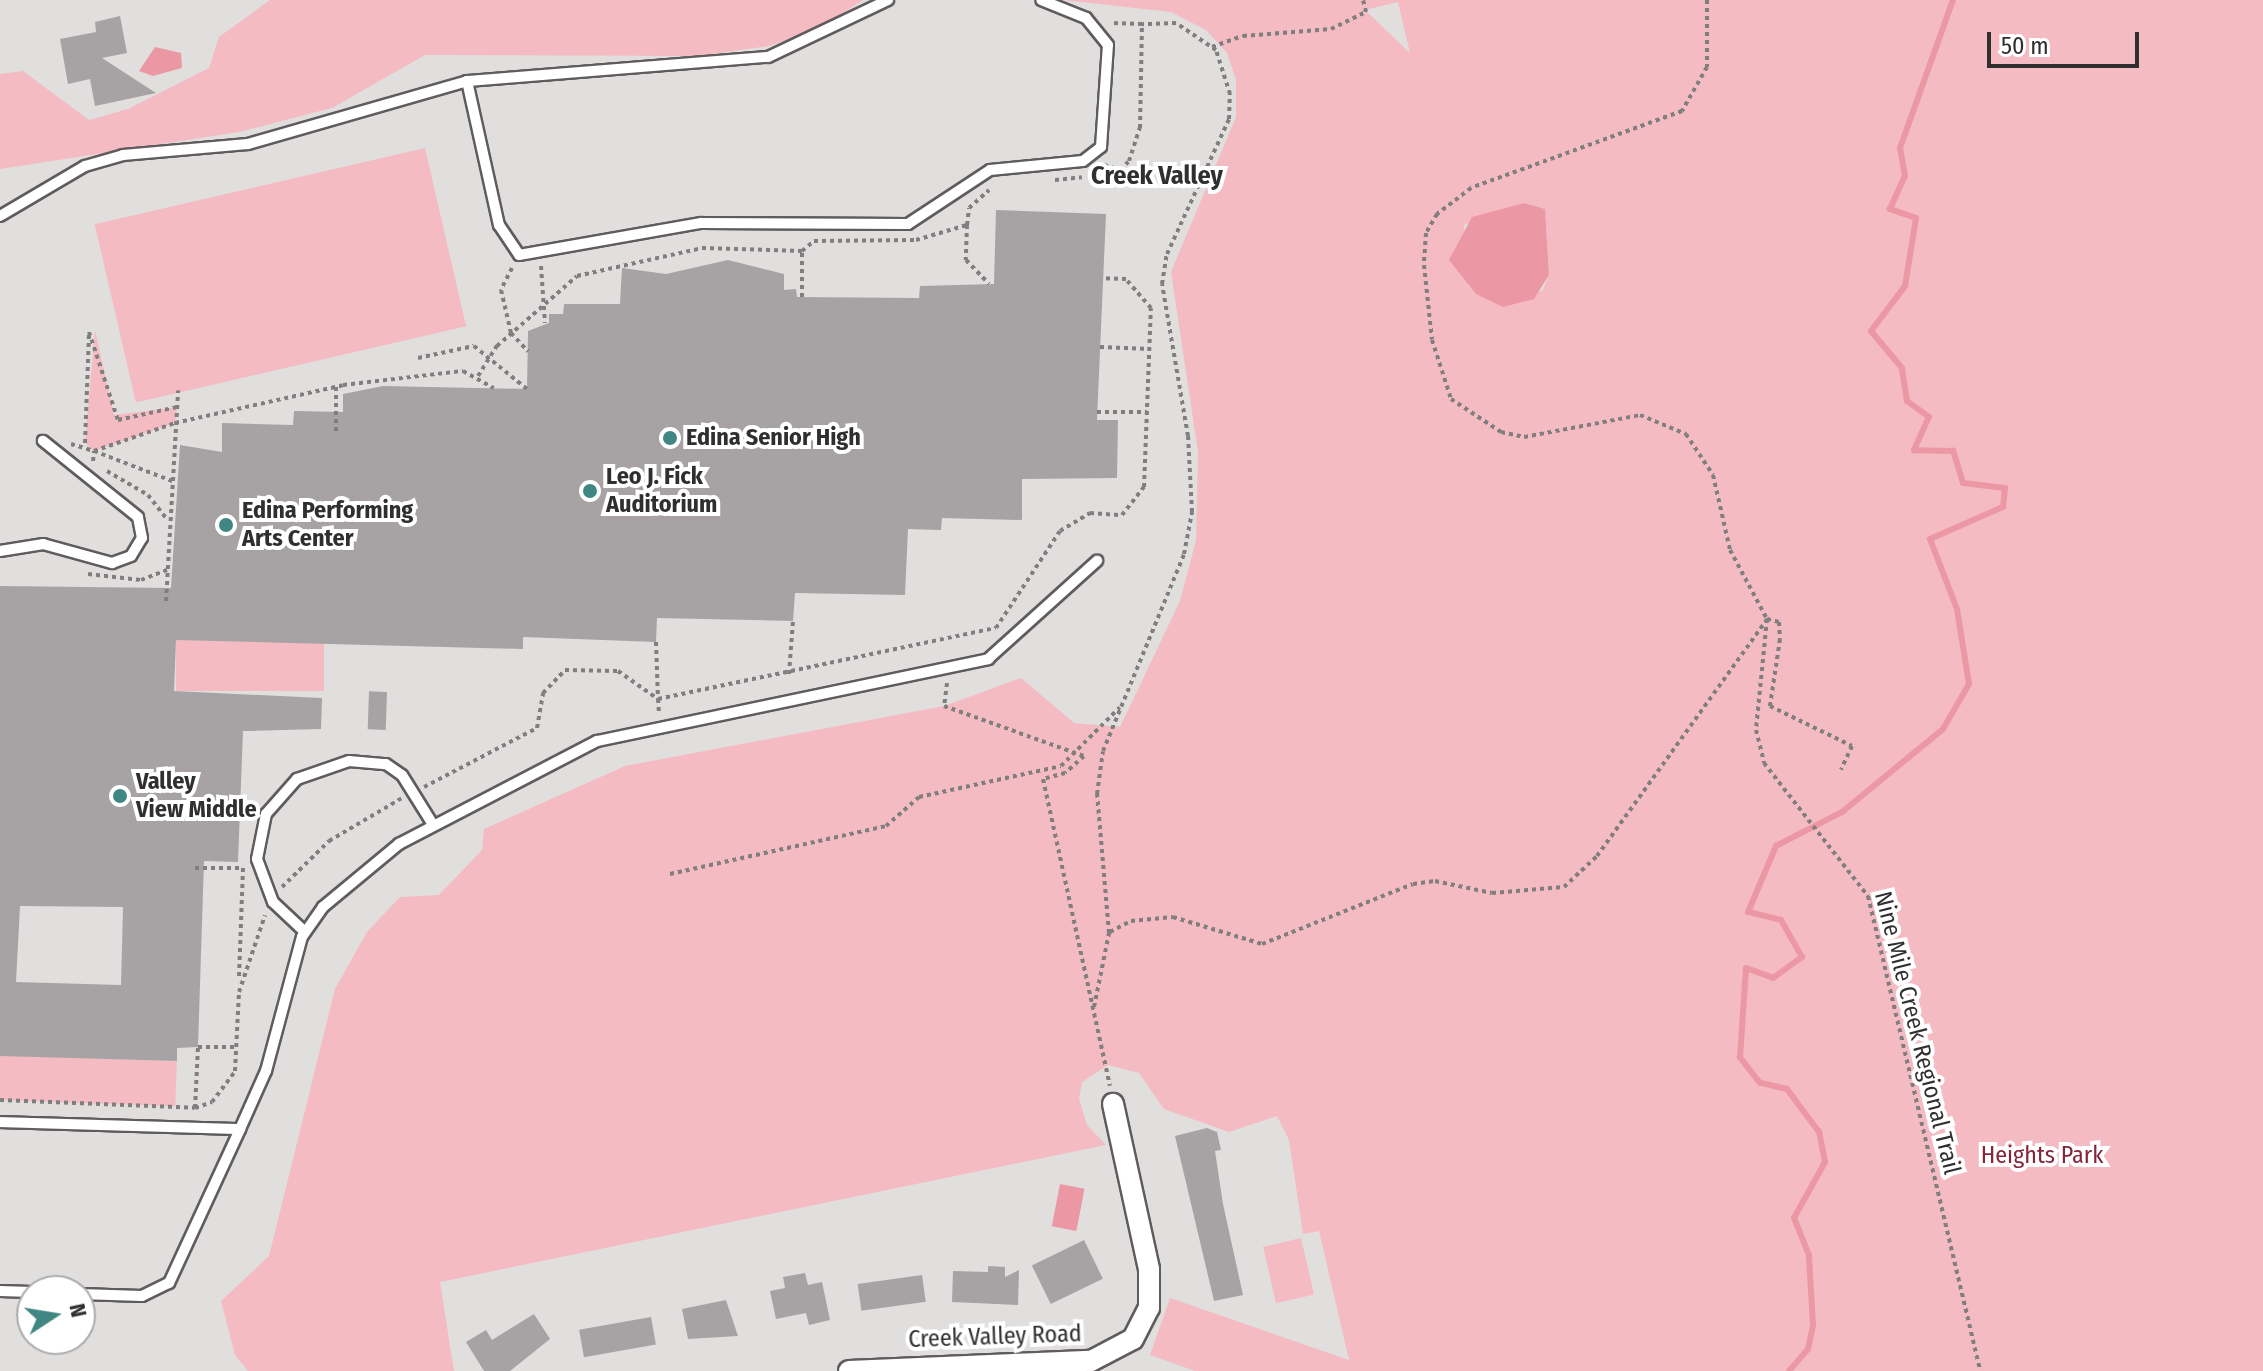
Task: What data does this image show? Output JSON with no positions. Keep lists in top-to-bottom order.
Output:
{
  "streets": {
    "street": ["Creek Valley Road"],
    "path": ["Nine Mile Creek Regional Trail"]
  },
  "districts": ["Creek Valley"],
  "parks": ["Heights Park"],
  "places": [
    "Edina Senior High",
    "Leo J. Fick Auditorium",
    "Edina Performing Arts Center",
    "Valley View Middle"
  ],
  "scale_bar": "50 m",
  "north": "right"
}
